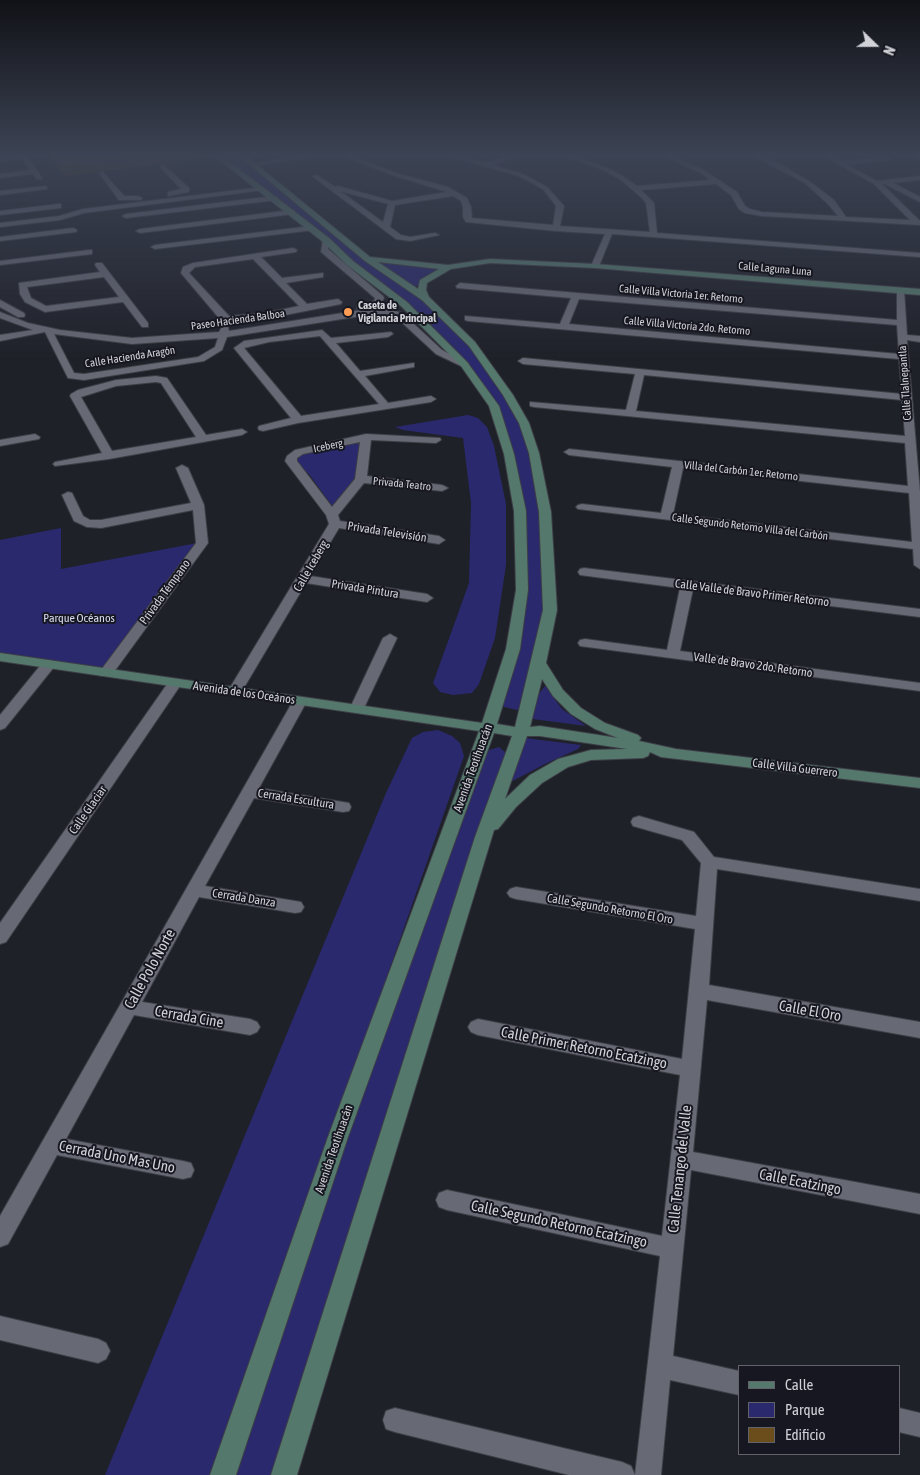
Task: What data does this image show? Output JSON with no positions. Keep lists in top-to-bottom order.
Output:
{
  "streets": {
    "main road": [
      "Calle Laguna Luna",
      "Avenida de los Oceános",
      "Avenida Teotihuacán",
      "Calle Villa Guerrero"
    ],
    "street": [
      "Calle Villa Victoria 1er. Retorno",
      "Paseo Hacienda Balboa",
      "Calle Villa Victoria 2do. Retorno",
      "Calle Hacienda Aragón",
      "Calle Tlalnepantla",
      "Iceberg",
      "Villa del Carbón 1er. Retorno",
      "Privada Teatro",
      "Calle Segundo Retorno Villa del Carbón",
      "Privada Televisión",
      "Calle Iceberg",
      "Privada Pintura",
      "Privada Témpano",
      "Calle Valle de Bravo Primer Retorno",
      "Valle de Bravo 2do. Retorno",
      "Cerrada Escultura",
      "Calle Glaciar",
      "Cerrada Danza",
      "Calle Segundo Retorno El Oro",
      "Calle Polo Norte",
      "Calle El Oro",
      "Cerrada Cine",
      "Calle Primer Retorno Ecatzingo",
      "Cerrada Uno Mas Uno",
      "Calle Tenango del Valle",
      "Calle Ecatzingo",
      "Calle Segundo Retorno Ecatzingo"
    ]
  },
  "crossings": [
    ["Calle Laguna Luna", "Calle Tlalnepantla"],
    ["Calle Villa Victoria 1er. Retorno", "Calle Tlalnepantla"],
    ["Paseo Hacienda Balboa", "Calle Hacienda Aragón"],
    ["Paseo Hacienda Balboa", "Avenida Teotihuacán"],
    ["Calle Villa Victoria 2do. Retorno", "Calle Tlalnepantla"],
    ["Calle Tlalnepantla", "Villa del Carbón 1er. Retorno"],
    ["Calle Tlalnepantla", "Calle Segundo Retorno Villa del Carbón"],
    ["Iceberg", "Privada Televisión"],
    ["Iceberg", "Calle Iceberg"],
    ["Privada Teatro", "Calle Iceberg"],
    ["Privada Televisión", "Calle Iceberg"],
    ["Calle Iceberg", "Privada Pintura"],
    ["Calle Iceberg", "Avenida de los Oceános"],
    ["Privada Témpano", "Avenida de los Oceános"],
    ["Avenida de los Oceános", "Avenida Teotihuacán"],
    ["Avenida de los Oceános", "Calle Villa Guerrero"],
    ["Avenida de los Oceános", "Calle Glaciar"],
    ["Avenida de los Oceános", "Calle Polo Norte"],
    ["Avenida Teotihuacán", "Calle Villa Guerrero"],
    ["Cerrada Escultura", "Calle Polo Norte"],
    ["Cerrada Danza", "Calle Polo Norte"],
    ["Calle Segundo Retorno El Oro", "Calle Tenango del Valle"],
    ["Calle Polo Norte", "Cerrada Cine"],
    ["Calle Polo Norte", "Cerrada Uno Mas Uno"],
    ["Calle El Oro", "Calle Tenango del Valle"],
    ["Calle Primer Retorno Ecatzingo", "Calle Tenango del Valle"],
    ["Calle Tenango del Valle", "Calle Ecatzingo"],
    ["Calle Tenango del Valle", "Calle Segundo Retorno Ecatzingo"]
  ],
  "parks": ["Parque Océanos"],
  "places": ["Caseta de Vigilancia Principal"],
  "legend": ["Calle", "Parque", "Edificio"],
  "north": "right"
}
